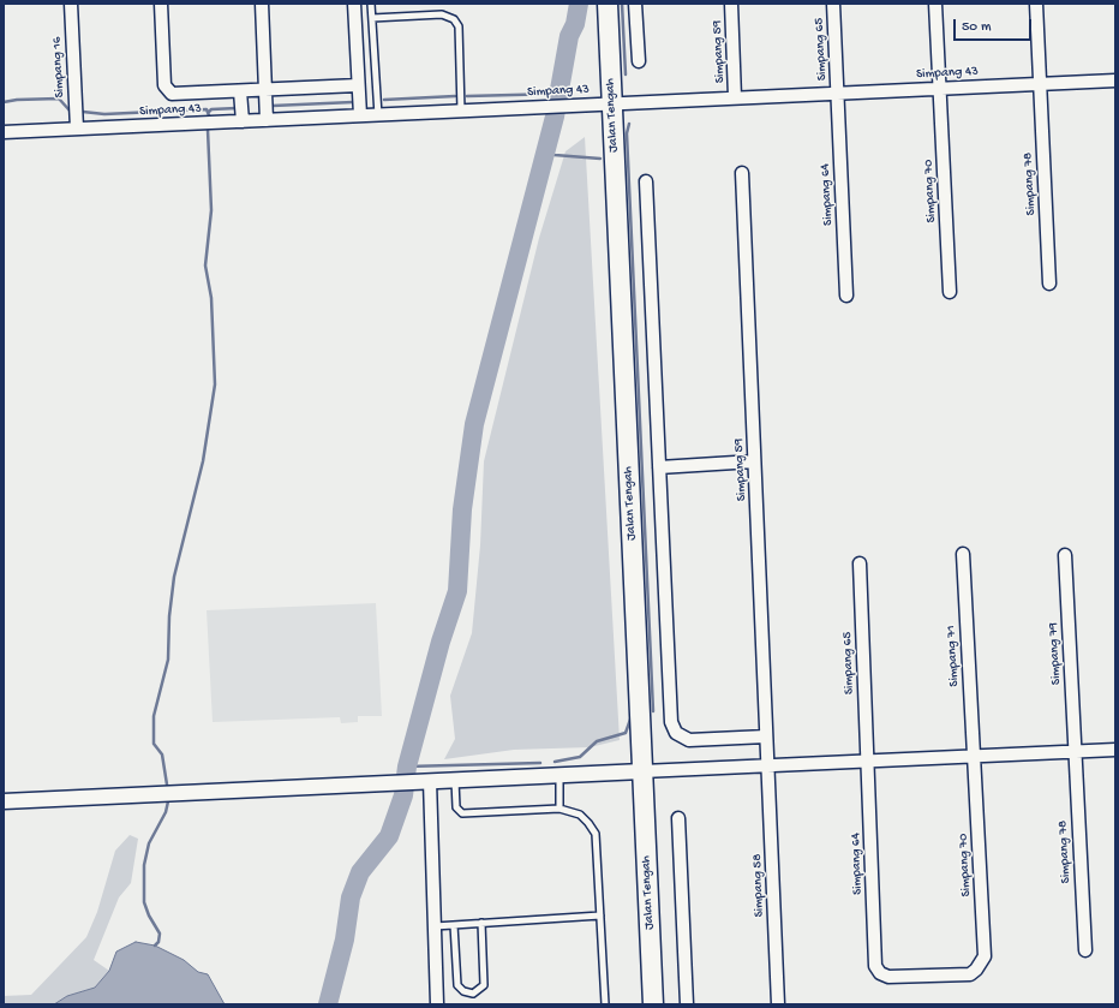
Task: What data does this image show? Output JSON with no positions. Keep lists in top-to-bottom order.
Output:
{
  "streets": {
    "main road": ["Jalan Tengah"],
    "street": [
      "Simpang 65",
      "Simpang 59",
      "Simpang 16",
      "Simpang 43",
      "Simpang 78",
      "Simpang 70",
      "Simpang 64",
      "Simpang 79",
      "Simpang 71",
      "Simpang 58"
    ]
  },
  "crossings": [
    ["Simpang 65", "Simpang 43"],
    ["Simpang 65", "Simpang 64"],
    ["Simpang 59", "Simpang 43"],
    ["Simpang 59", "Simpang 58"],
    ["Simpang 16", "Simpang 43"],
    ["Simpang 43", "Jalan Tengah"],
    ["Simpang 43", "Simpang 78"],
    ["Simpang 43", "Simpang 70"],
    ["Simpang 43", "Simpang 64"],
    ["Simpang 78", "Simpang 79"],
    ["Simpang 70", "Simpang 64"],
    ["Simpang 70", "Simpang 71"]
  ],
  "scale_bar": "50 m"
}
